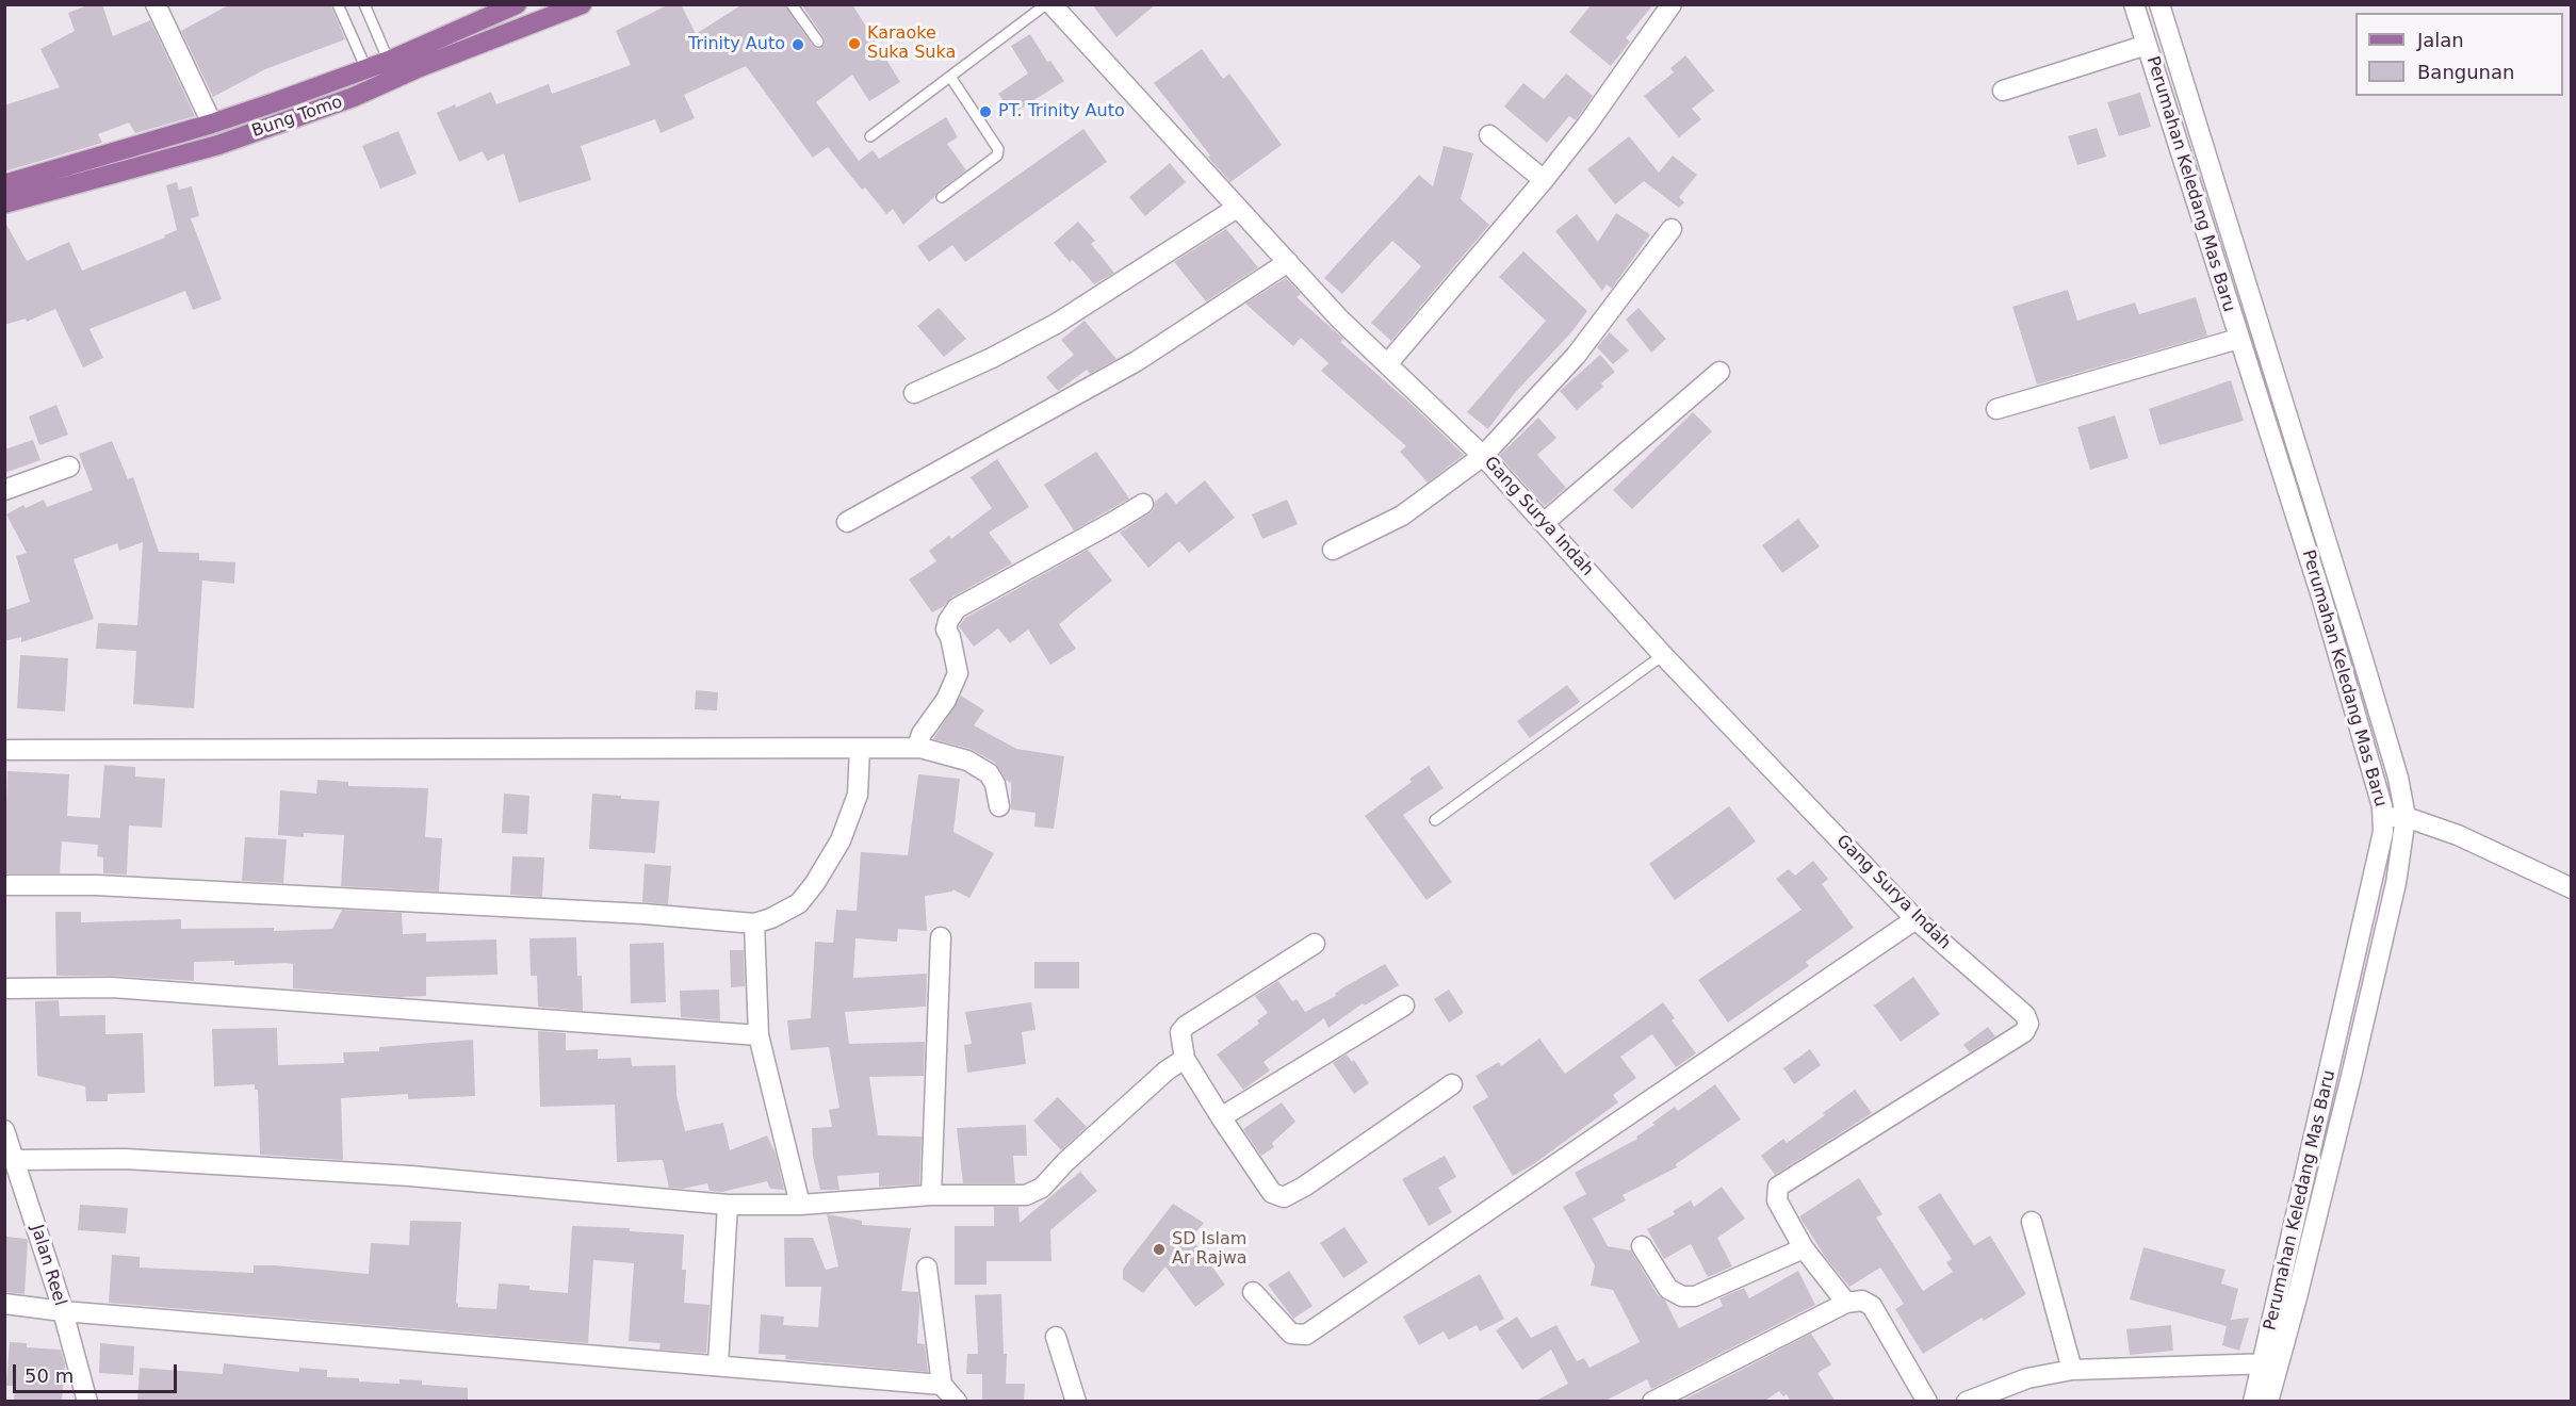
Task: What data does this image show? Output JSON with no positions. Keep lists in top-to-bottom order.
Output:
{
  "streets": {
    "main road": ["Bung Tomo"],
    "street": ["Perumahan Keledang Mas Baru", "Gang Surya Indah", "Jalan Reel"]
  },
  "places": [
    "Karaoke Suka Suka",
    "Trinity Auto",
    "PT. Trinity Auto",
    "SD Islam Ar Rajwa"
  ],
  "legend": ["Jalan", "Bangunan"],
  "scale_bar": "50 m"
}
